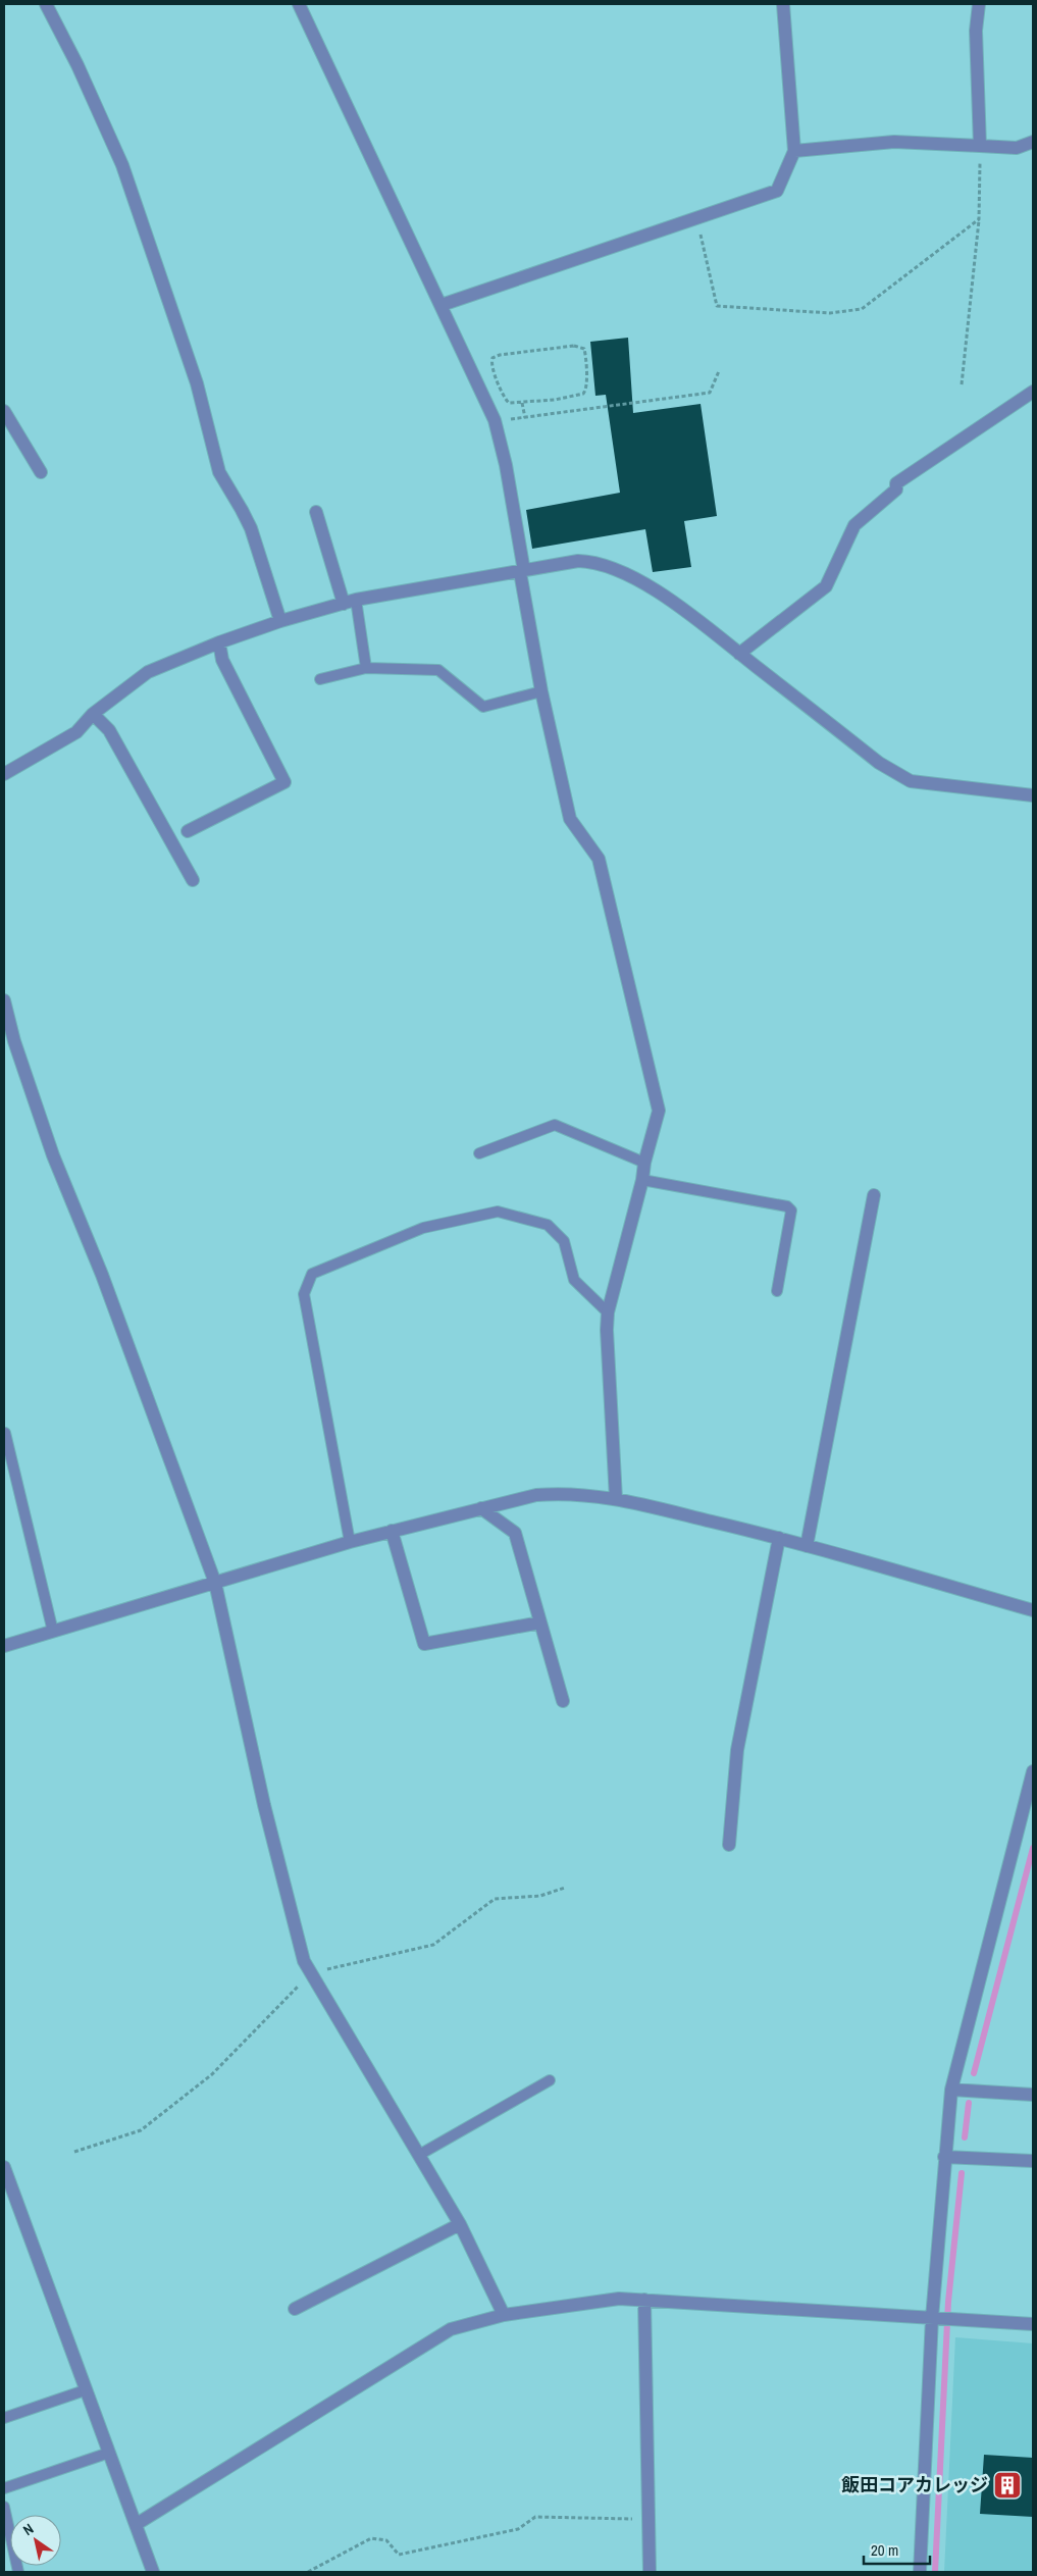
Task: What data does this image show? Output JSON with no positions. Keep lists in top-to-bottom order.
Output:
{
  "places": {
    "building": ["飯田コアカレッジ"]
  },
  "scale_bar": "20 m",
  "north": "top left"
}
